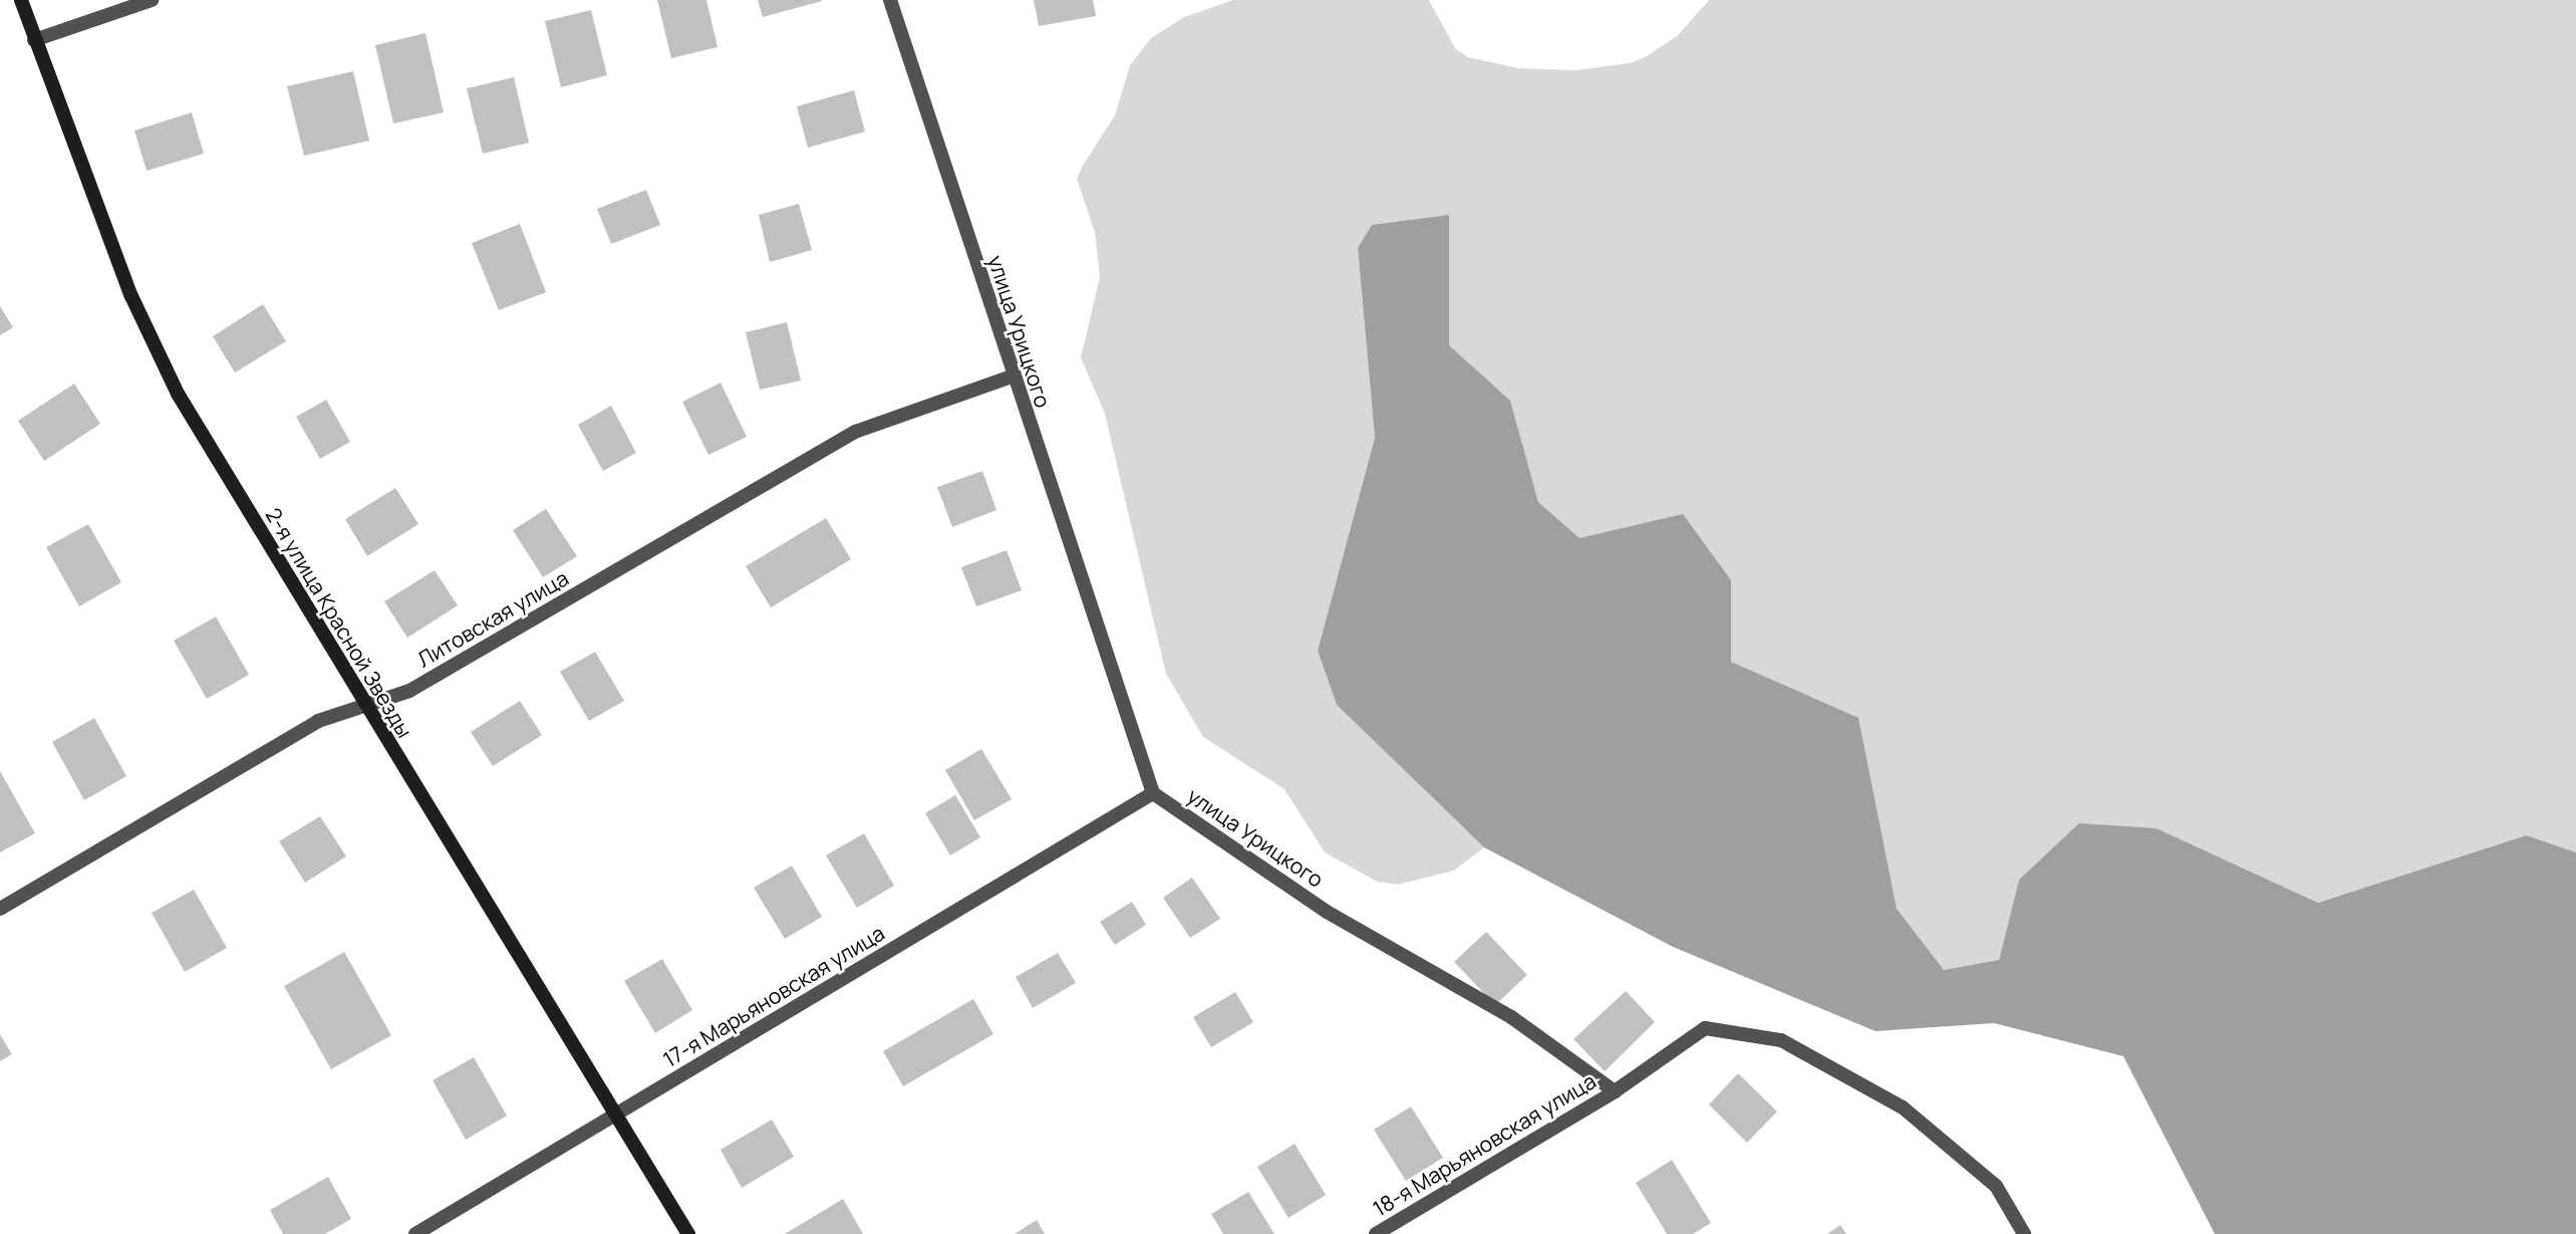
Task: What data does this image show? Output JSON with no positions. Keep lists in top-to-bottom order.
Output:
{
  "streets": {
    "street": [
      "улица Урицкого",
      "Литовская улица",
      "2-я улица Красной Звезды",
      "17-я Марьяновская улица",
      "18-я Марьяновская улица"
    ]
  },
  "crossings": [
    ["улица Урицкого", "Литовская улица"],
    ["улица Урицкого", "17-я Марьяновская улица"],
    ["улица Урицкого", "18-я Марьяновская улица"],
    ["Литовская улица", "2-я улица Красной Звезды"],
    ["2-я улица Красной Звезды", "17-я Марьяновская улица"]
  ]
}
